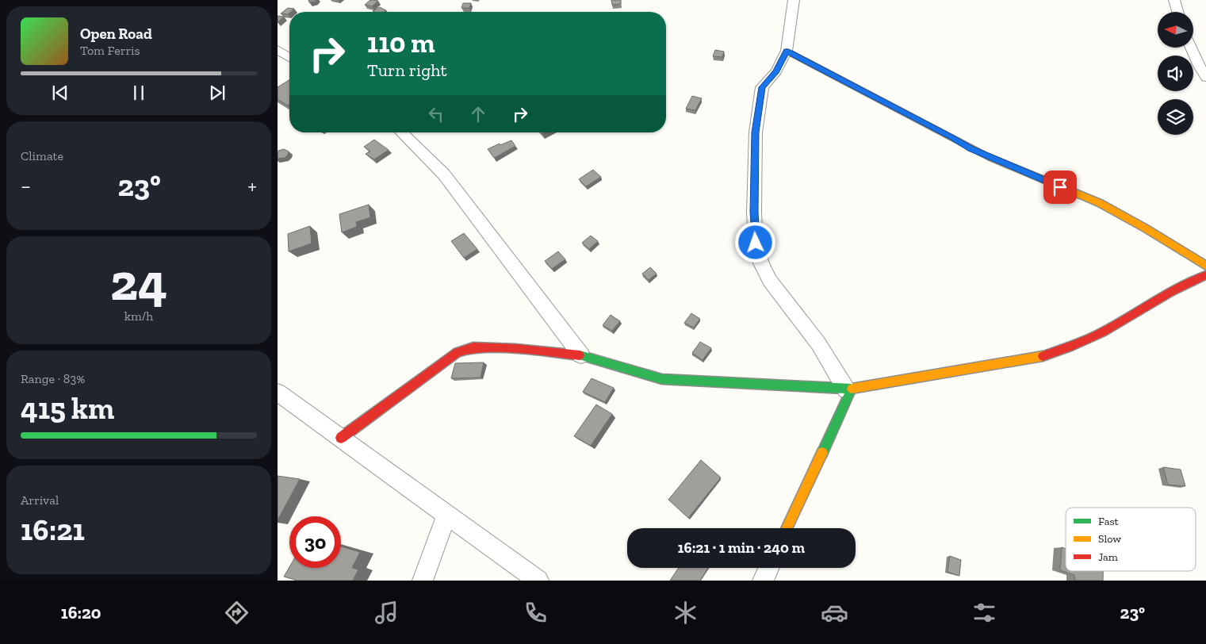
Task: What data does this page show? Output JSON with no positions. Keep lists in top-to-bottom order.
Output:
{
  "legend": ["Fast", "Slow", "Jam"],
  "north": "left",
  "page": {
    "turn": ["110 m", "Turn right"],
    "song": ["Open Road", "Tom Ferris"],
    "tile": [
      "Climate",
      ["24", "km/h"],
      ["Range · 83%", "415 km"],
      ["Arrival", "16:21"]
    ],
    "heat": ["−", "23°", "+"],
    "limit": "30",
    "trip": "16:21 · 1 min · 240 m",
    "tabs": ["16:20", "23°"]
  }
}
